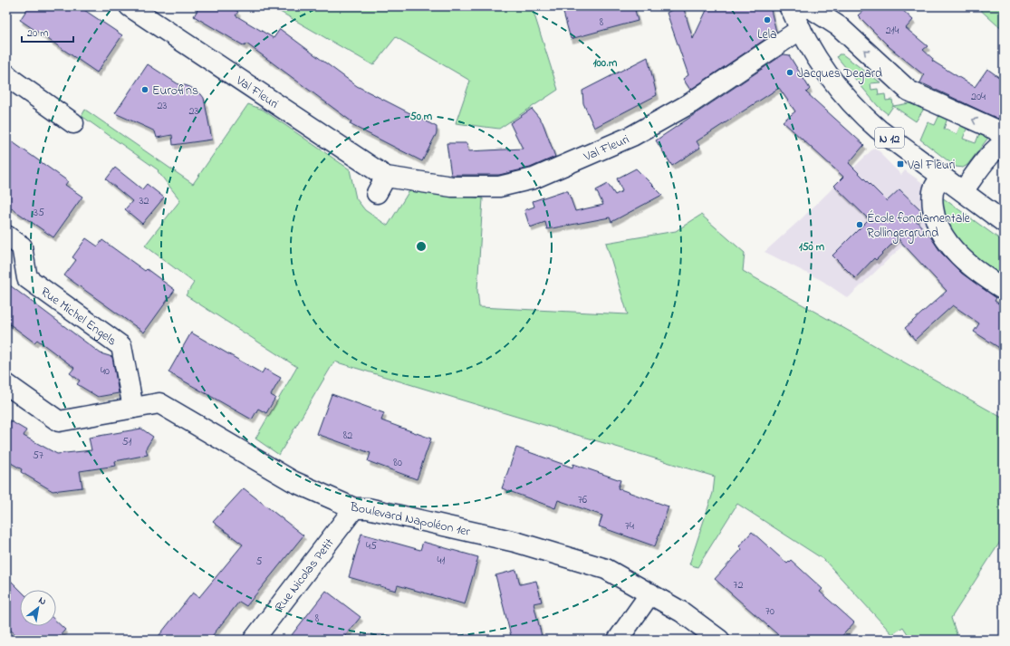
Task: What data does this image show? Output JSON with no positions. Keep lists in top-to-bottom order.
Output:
{
  "streets": {
    "street": [
      "Val Fleuri",
      "N 12",
      "Rue Michel Engels",
      "Boulevard Napoléon 1er",
      "Rue Nicolas Petit"
    ]
  },
  "crossings": [
    ["Val Fleuri", "N 12"],
    ["Rue Michel Engels", "Boulevard Napoléon 1er"],
    ["Boulevard Napoléon 1er", "Rue Nicolas Petit"]
  ],
  "places": {
    "other": [
      "Lela",
      "Jacques Degard",
      "Eurofins",
      "École fondamentale Rollingergrund"
    ],
    "transit": ["Val Fleuri"]
  },
  "house_numbers": [
    "8",
    "214",
    "204",
    "23",
    "23",
    "32",
    "35",
    "40",
    "82",
    "51",
    "57",
    "80",
    "76",
    "74",
    "45",
    "41",
    "5",
    "72",
    "70",
    "8"
  ],
  "scale_bar": "20 m",
  "north": "top right",
  "rings": ["100 m", "50 m", "150 m"]
}
